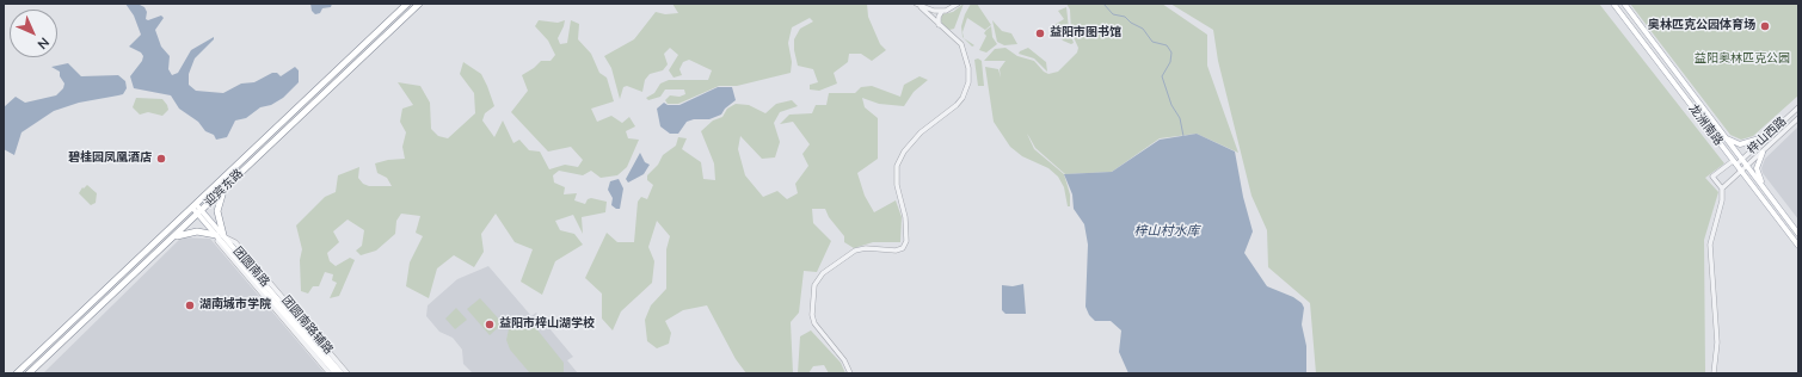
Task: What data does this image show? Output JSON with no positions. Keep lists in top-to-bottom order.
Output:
{
  "streets": {
    "highway": ["迎宾东路"],
    "main road": ["龙洲南路", "团圆南路"],
    "street": ["梓山西路", "团圆南路辅路"]
  },
  "crossings": [
    ["龙洲南路", "梓山西路"],
    ["迎宾东路", "团圆南路"],
    ["团圆南路", "团圆南路辅路"]
  ],
  "water": ["梓山村水库"],
  "parks": ["益阳奥林匹克公园"],
  "places": [
    "奥林匹克公园体育场",
    "益阳市图书馆",
    "碧桂园凤凰酒店",
    "湖南城市学院",
    "益阳市梓山湖学校"
  ],
  "north": "bottom right"
}
